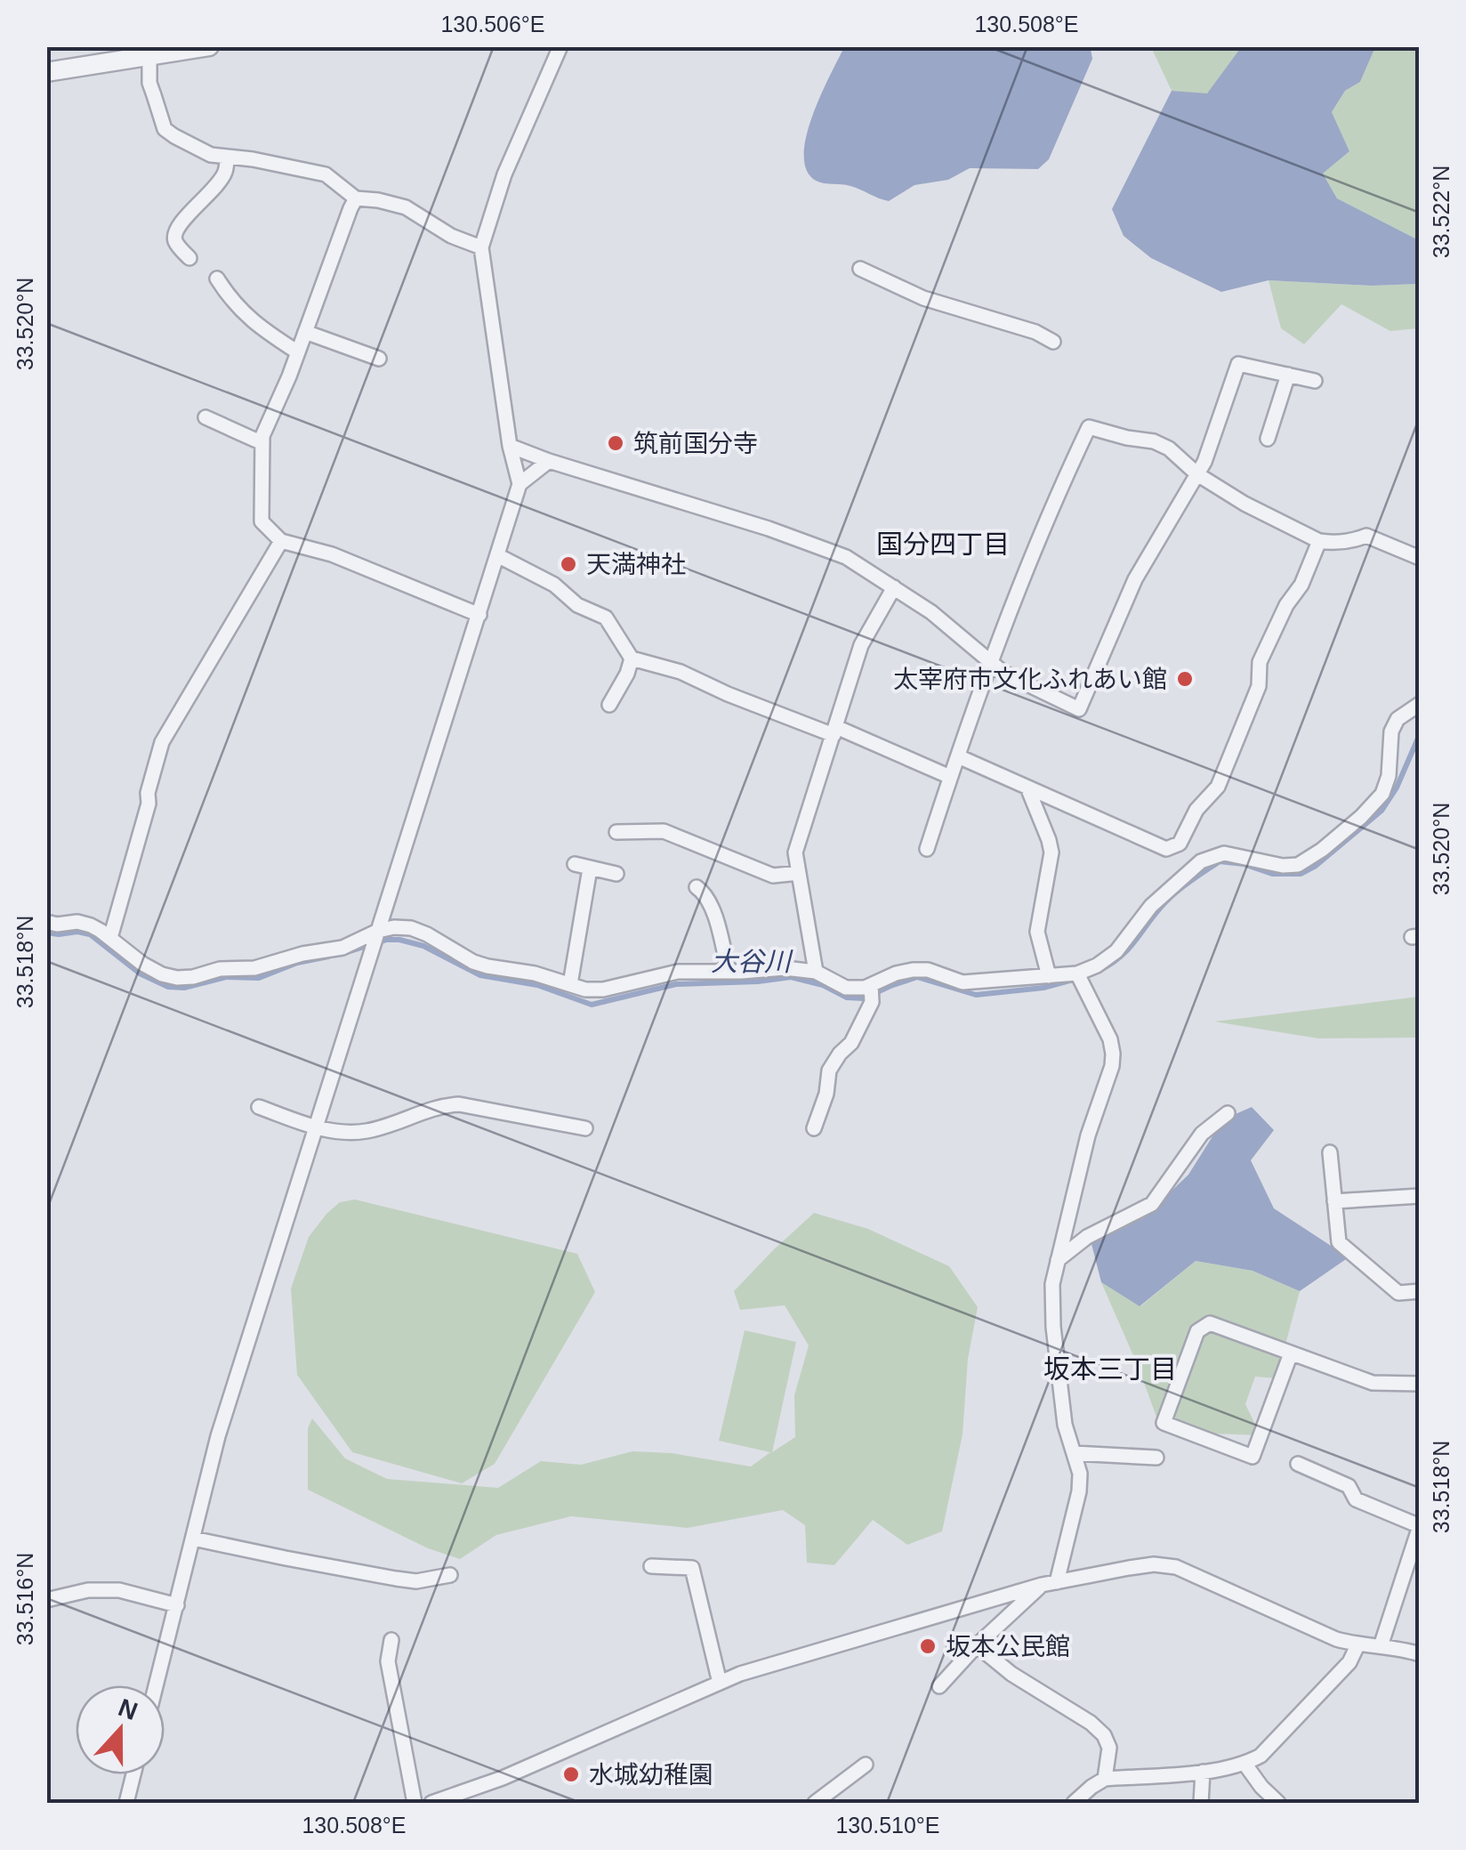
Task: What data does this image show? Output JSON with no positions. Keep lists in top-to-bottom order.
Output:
{
  "districts": ["国分四丁目", "坂本三丁目"],
  "water": ["大谷川"],
  "places": [
    "筑前国分寺",
    "天満神社",
    "太宰府市文化ふれあい館",
    "坂本公民館",
    "水城幼稚園"
  ],
  "north": "top",
  "coordinates": [
    "130.506°E",
    "130.508°E",
    "33.522°N",
    "33.520°N",
    "33.518°N",
    "33.516°N",
    "130.510°E"
  ]
}
